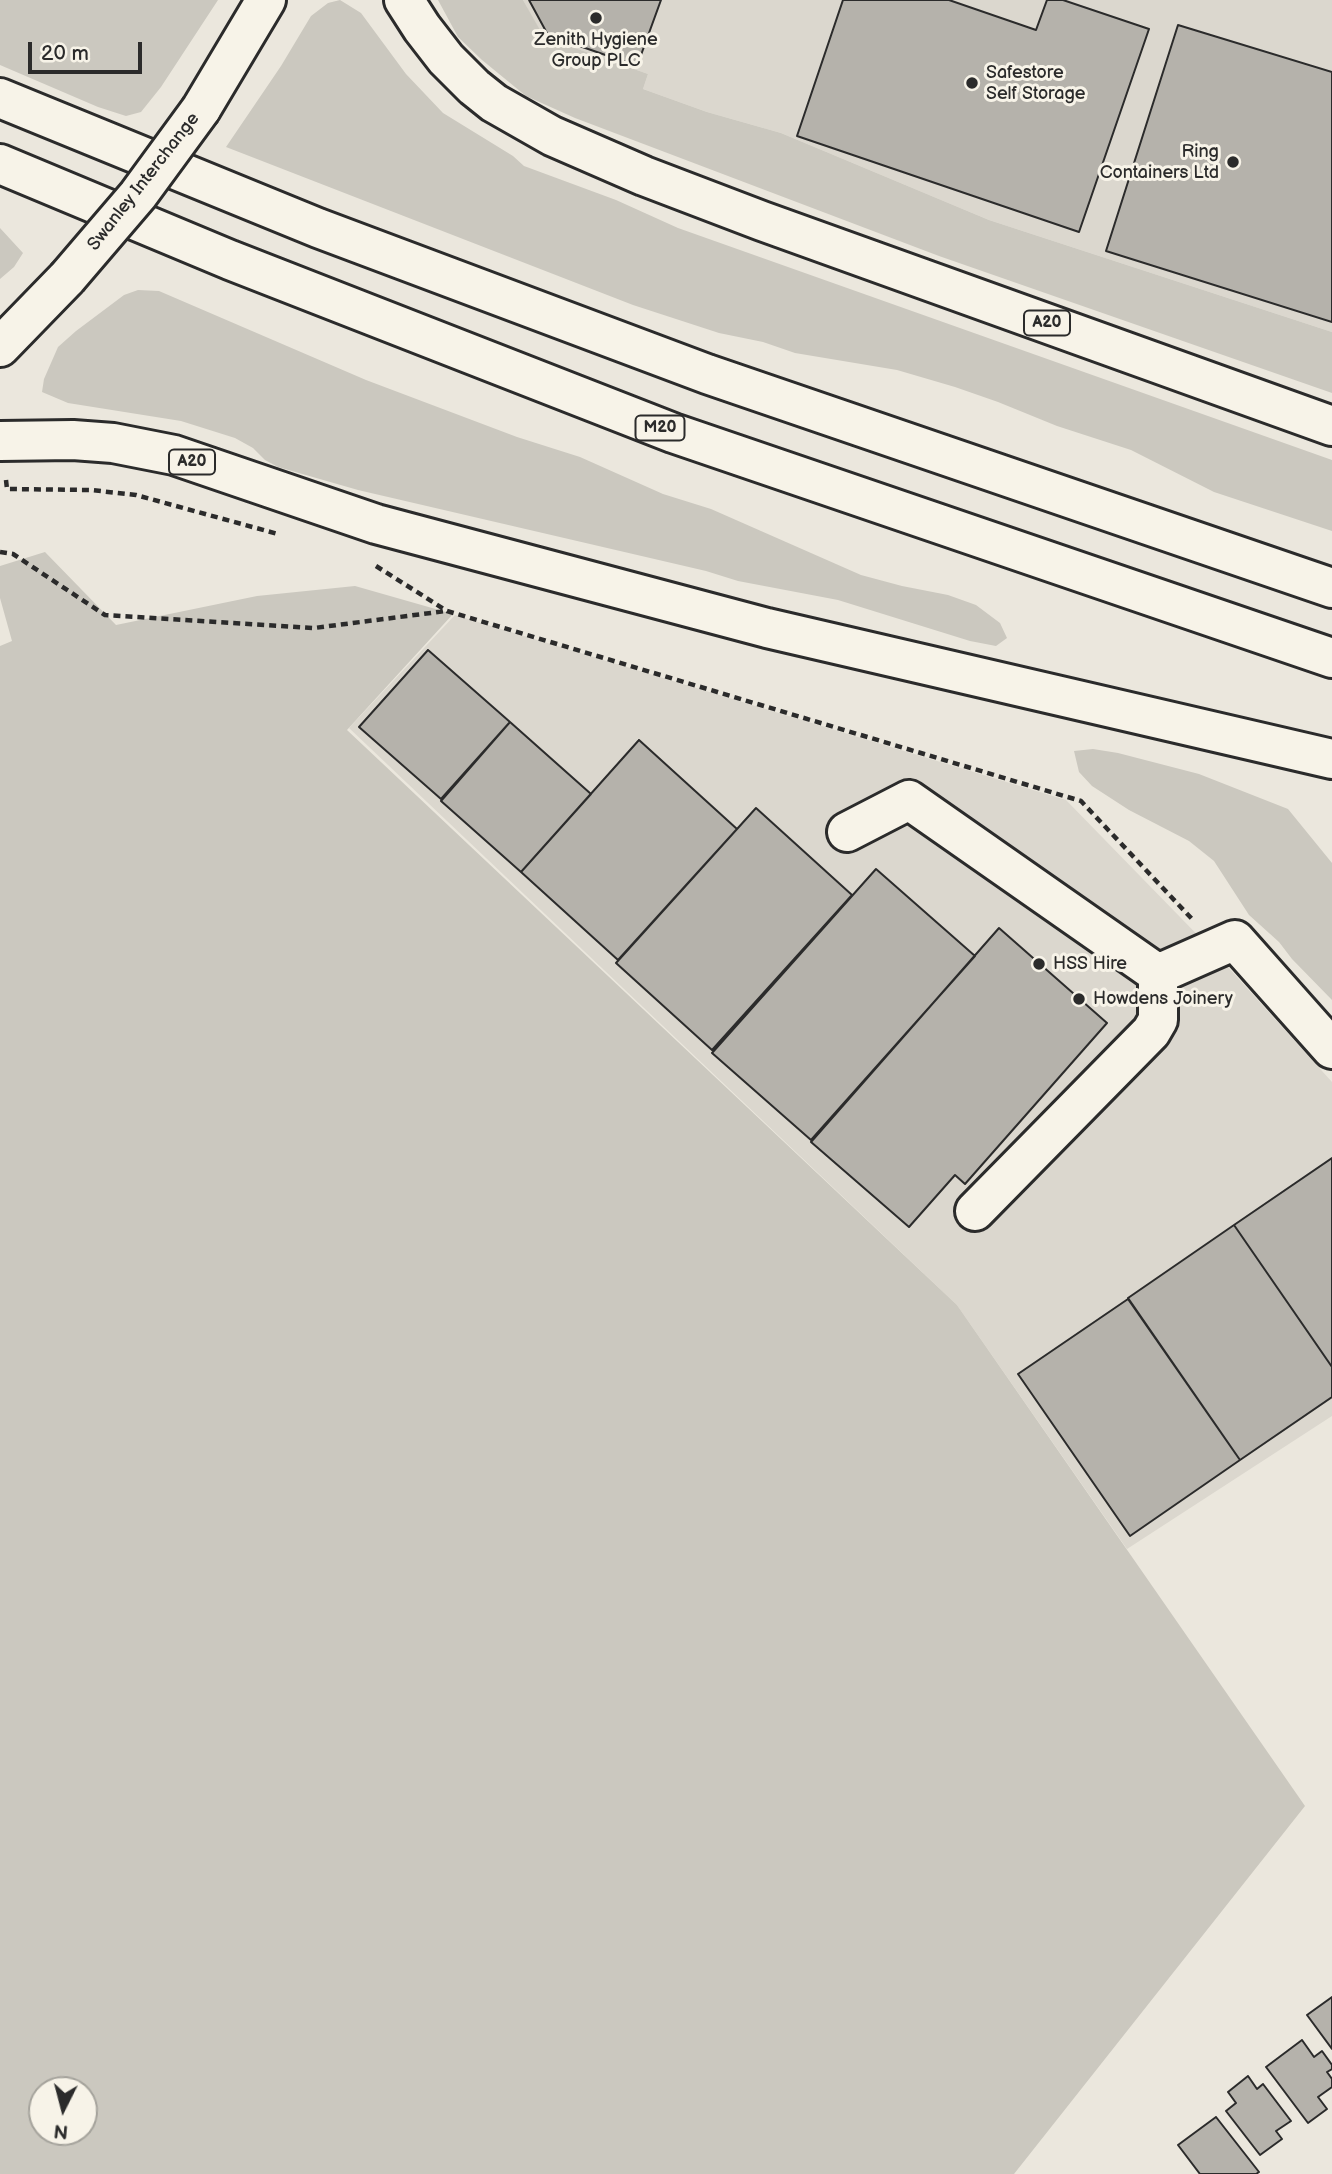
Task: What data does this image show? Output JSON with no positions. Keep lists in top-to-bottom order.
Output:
{
  "streets": {
    "main road": ["Swanley Interchange", "A20", "M20"]
  },
  "places": [
    "Zenith Hygiene Group PLC",
    "Safestore Self Storage",
    "Ring Containers Ltd",
    "HSS Hire",
    "Howdens Joinery"
  ],
  "scale_bar": "20 m",
  "north": "bottom"
}
